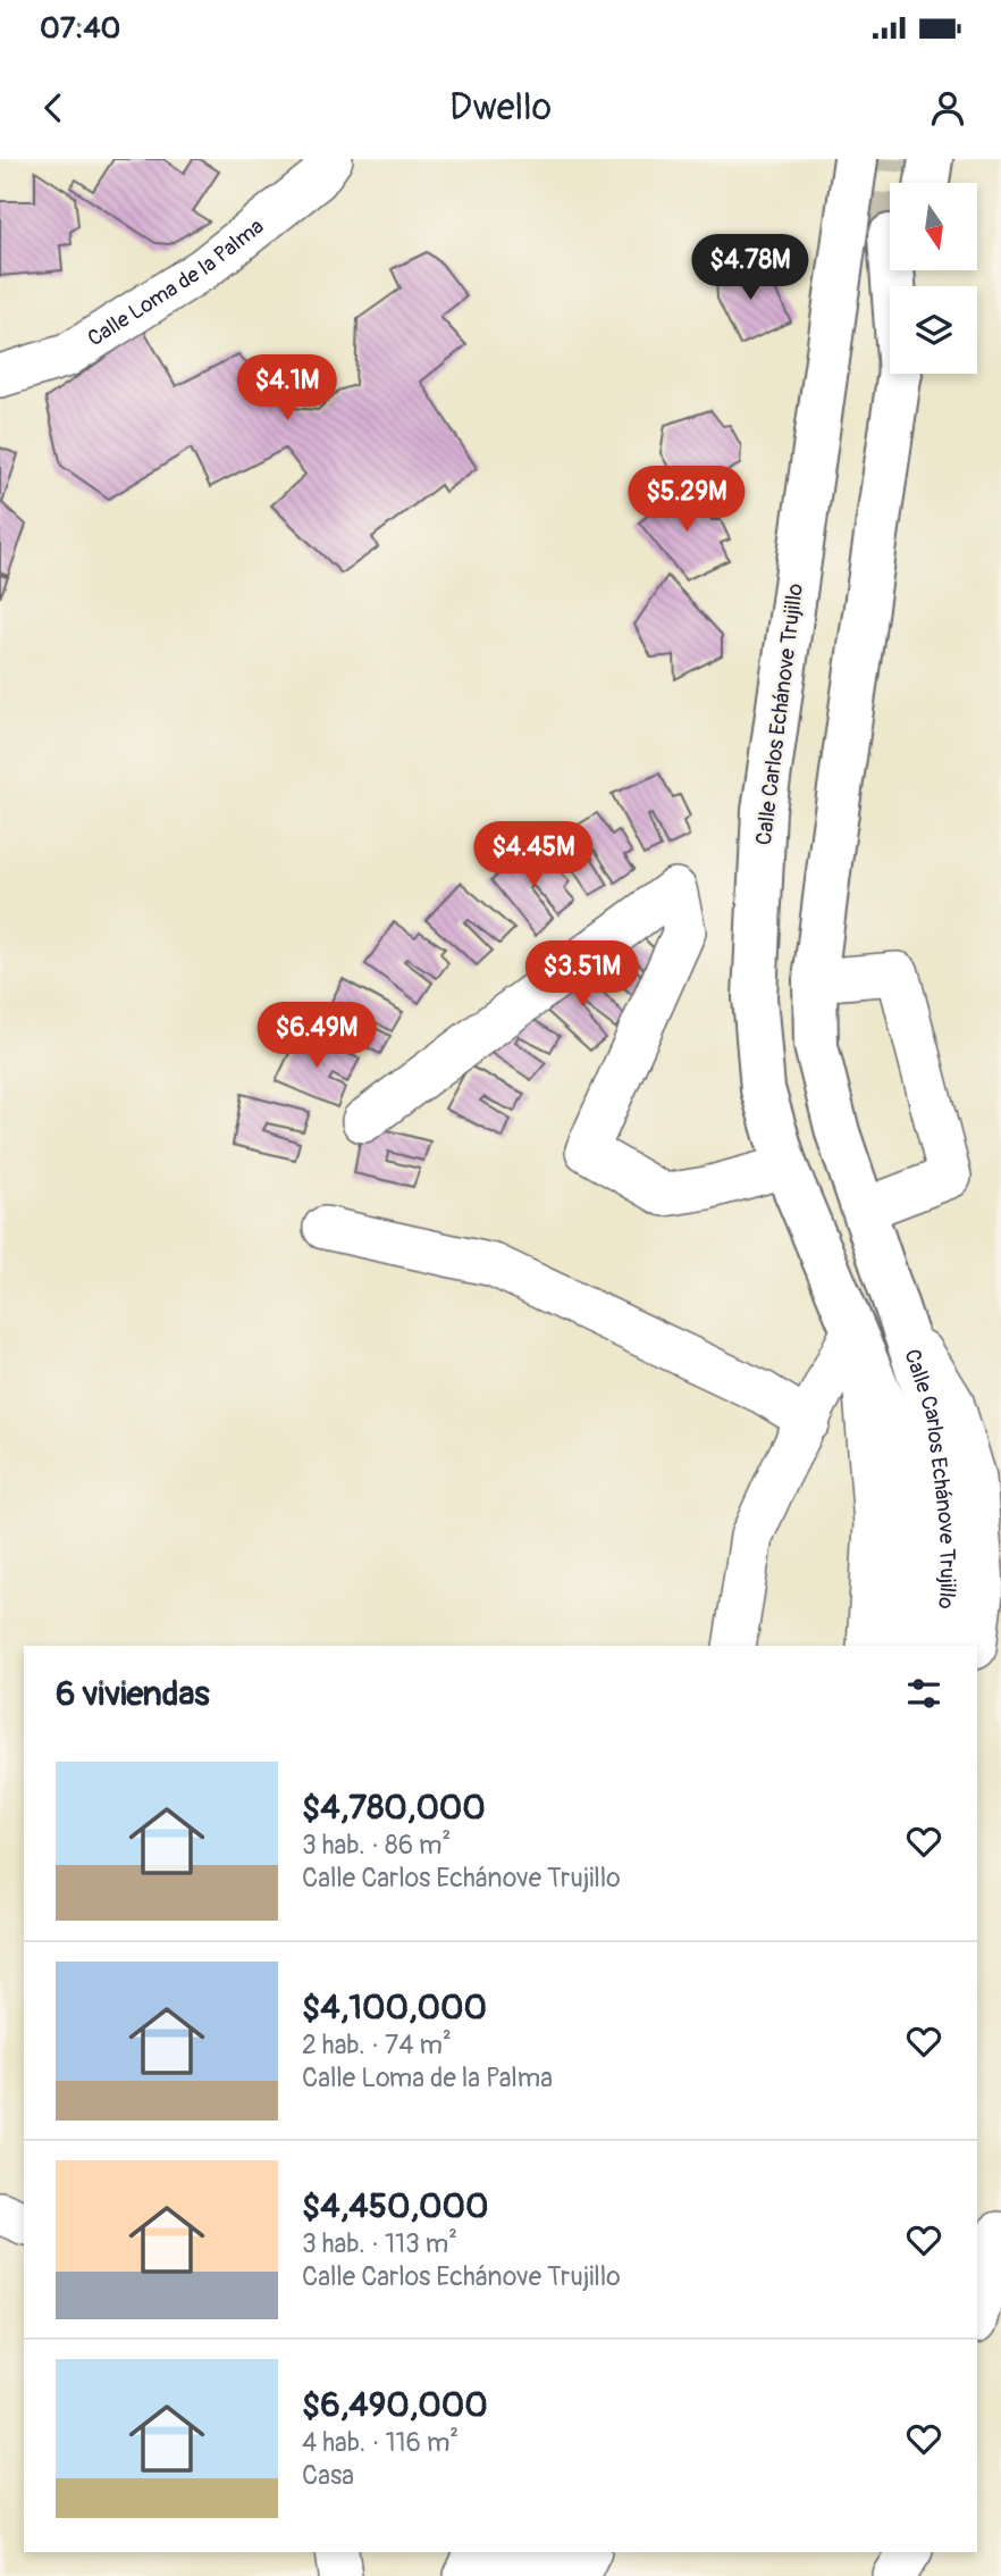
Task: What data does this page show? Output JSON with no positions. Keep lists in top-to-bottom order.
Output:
{
  "streets": {
    "main road": ["Calle Carlos Echánove Trujillo"],
    "street": ["Calle Loma de la Palma"]
  },
  "north": "bottom",
  "page": {
    "status": "07:40",
    "header": "Dwello",
    "price": [
      "$4.78M",
      "$4.1M",
      "$5.29M",
      "$4.45M",
      "$3.51M",
      "$6.49M"
    ],
    "heading": "6 viviendas",
    "list": [
      {
        "name": "$4,780,000",
        "note": "3 hab. · 86 m² · Calle Carlos Echánove Trujillo"
      },
      {
        "name": "$4,100,000",
        "note": "2 hab. · 74 m² · Calle Loma de la Palma"
      },
      {
        "name": "$4,450,000",
        "note": "3 hab. · 113 m² · Calle Carlos Echánove Trujillo"
      },
      {
        "name": "$6,490,000",
        "note": "4 hab. · 116 m² · Casa"
      }
    ]
  }
}
